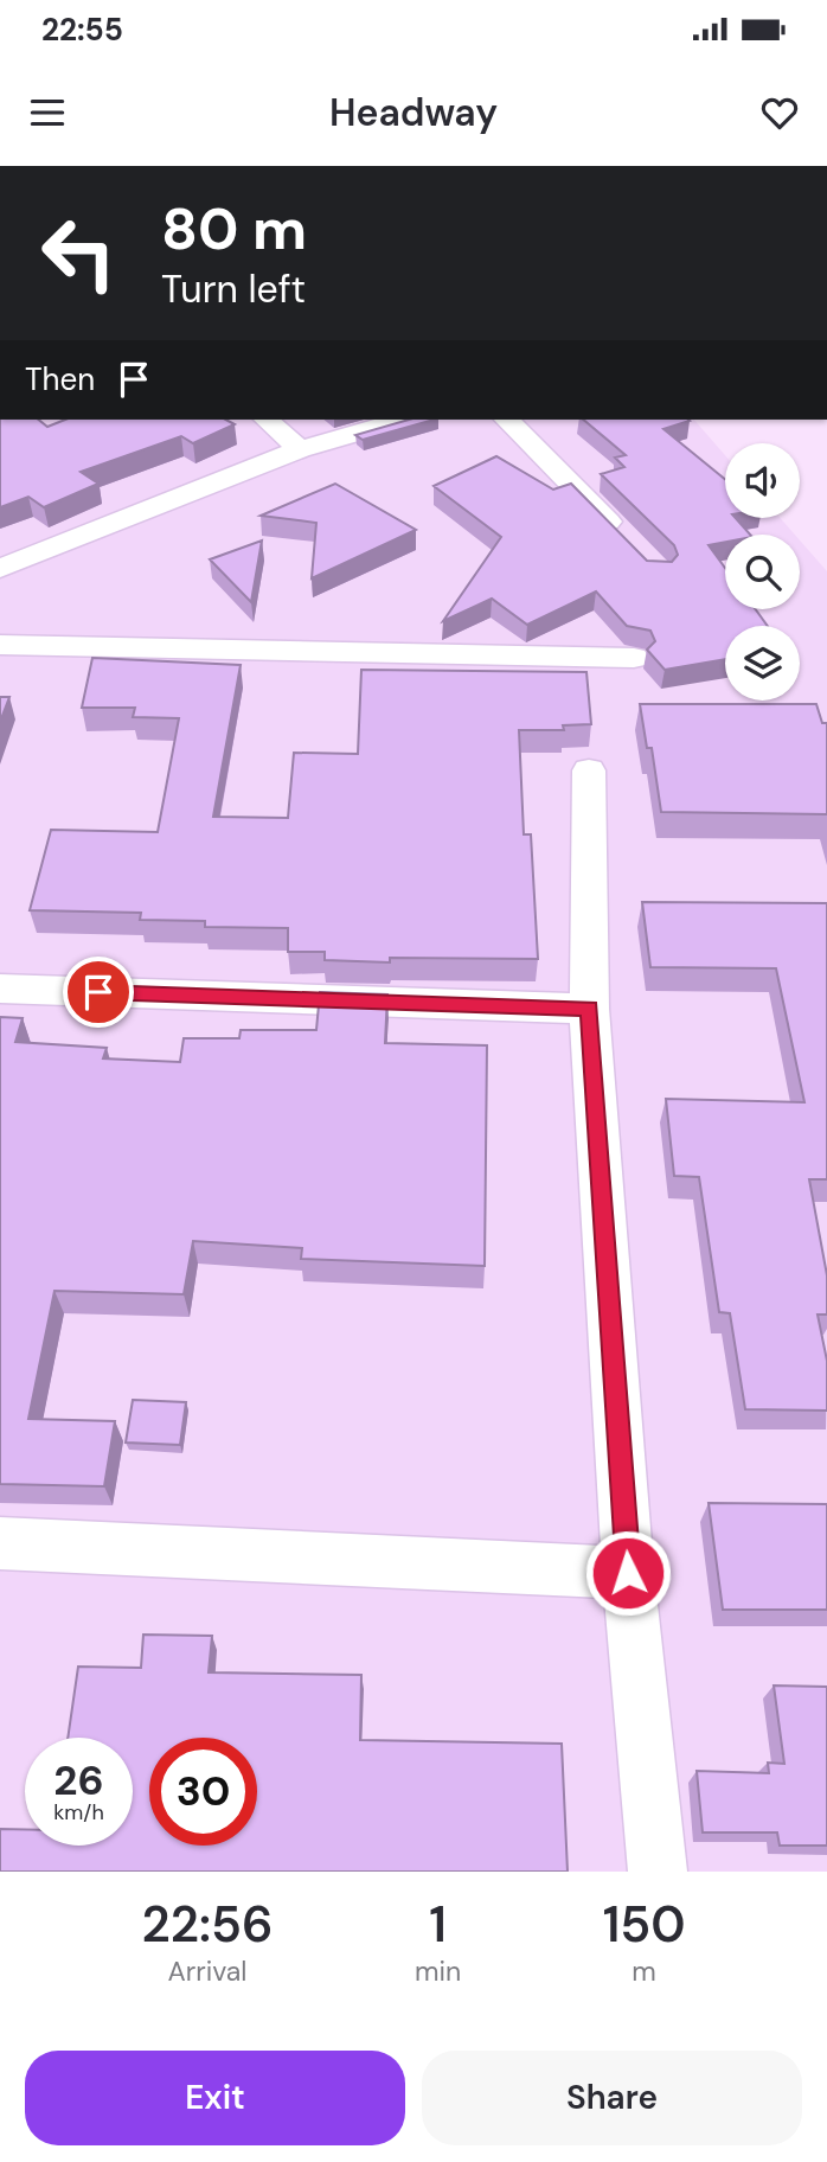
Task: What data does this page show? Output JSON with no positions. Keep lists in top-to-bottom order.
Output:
{
  "page": {
    "status": "22:55",
    "header": "Headway",
    "turn": ["80 m", "Turn left"],
    "then": "Then",
    "speed": "26 km/h",
    "limit": "30",
    "eta": [
      "22:56",
      "Arrival",
      "1",
      "min",
      "150",
      "m"
    ],
    "buttons": ["Exit", "Share"]
  }
}
